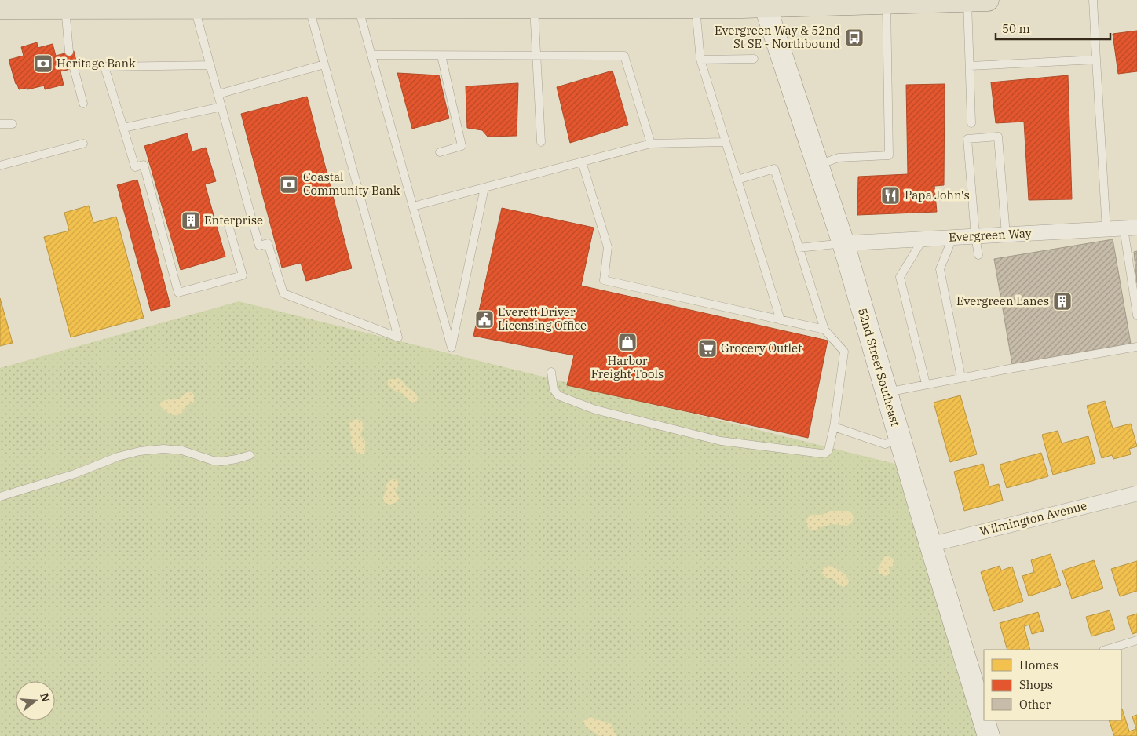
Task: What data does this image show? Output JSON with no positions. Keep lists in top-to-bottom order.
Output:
{
  "streets": {
    "street": ["Evergreen Way", "52nd Street Southeast", "Wilmington Avenue"]
  },
  "crossings": [
    ["Evergreen Way", "52nd Street Southeast"],
    ["52nd Street Southeast", "Wilmington Avenue"]
  ],
  "places": {
    "bus stop": ["Evergreen Way & 52nd St SE - Northbound"],
    "bank": ["Heritage Bank", "Coastal Community Bank"],
    "restaurant": ["Papa John's"],
    "building": ["Enterprise", "Evergreen Lanes"],
    "public building": ["Everett Driver Licensing Office"],
    "shop": ["Harbor Freight Tools"],
    "supermarket": ["Grocery Outlet"]
  },
  "legend": ["Homes", "Shops", "Other"],
  "scale_bar": "50 m",
  "north": "right"
}
